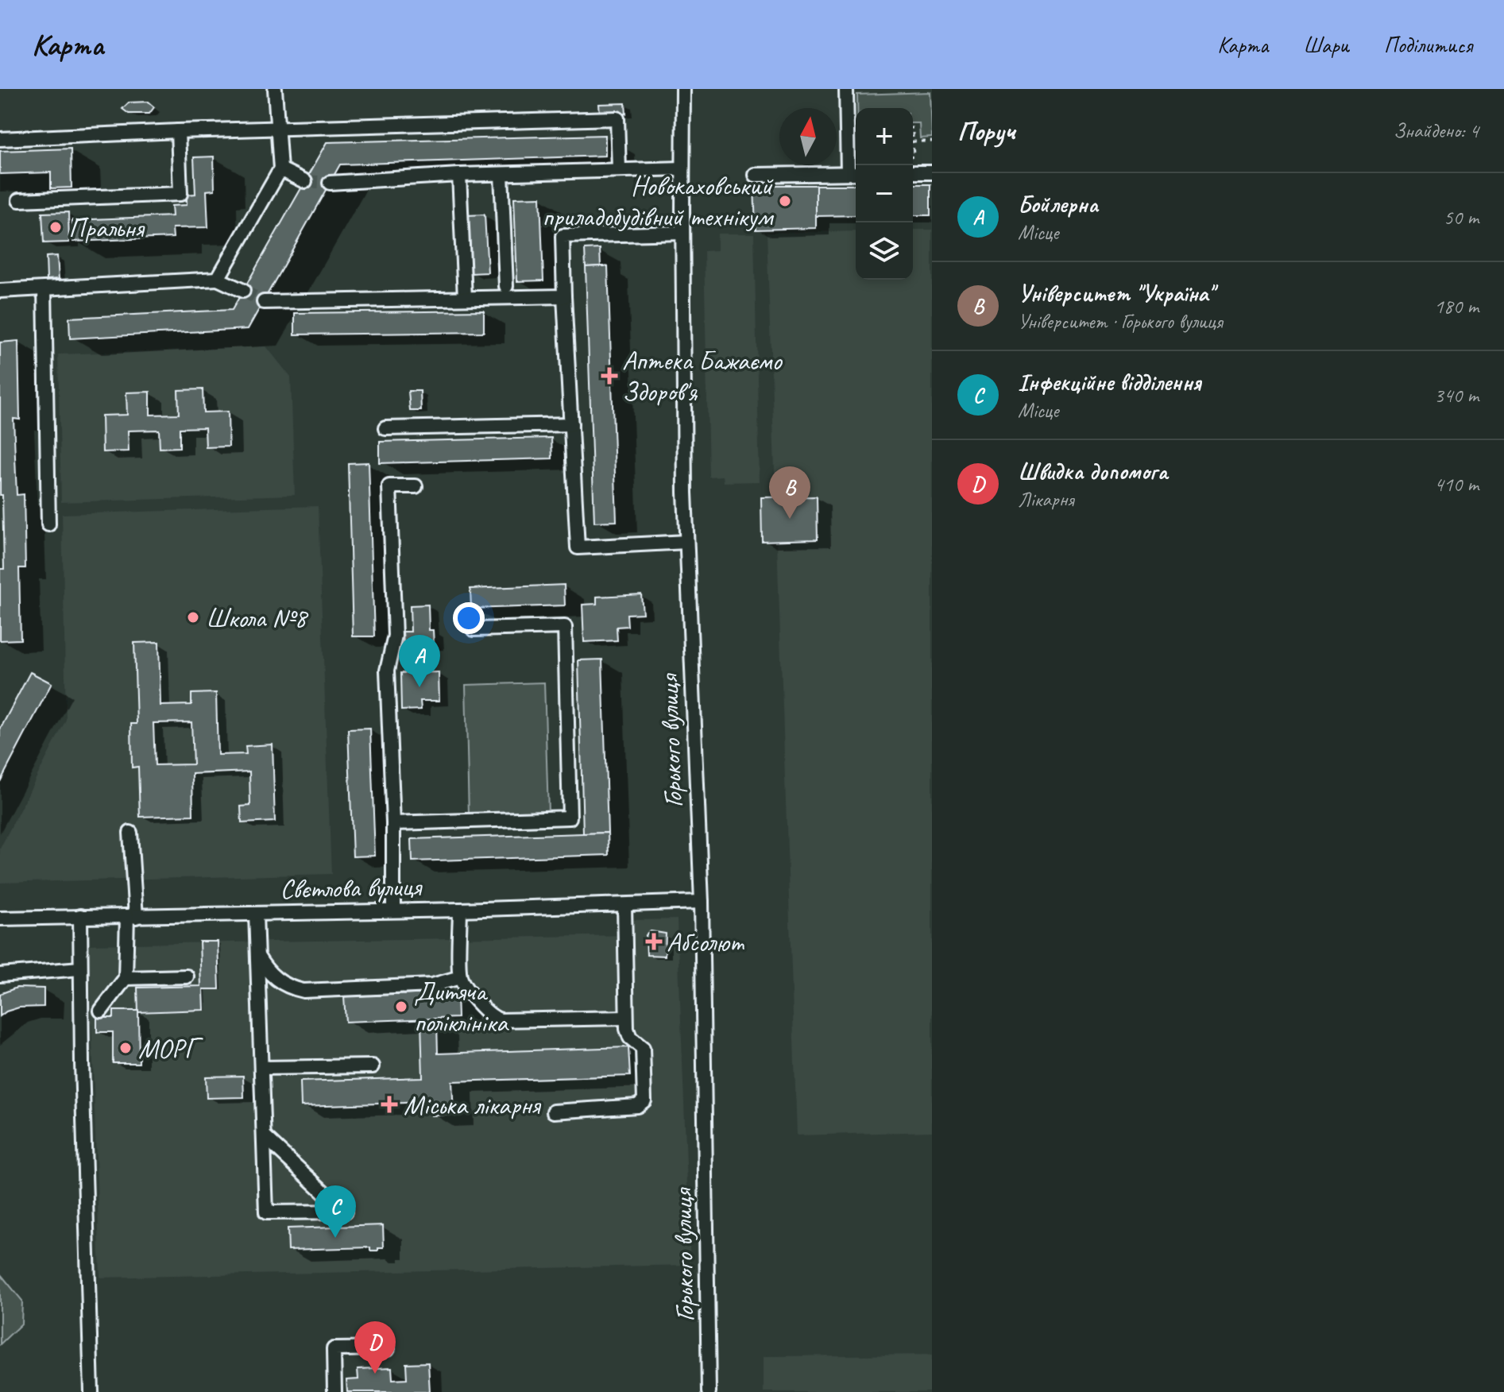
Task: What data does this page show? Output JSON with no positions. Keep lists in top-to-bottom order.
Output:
{
  "streets": {
    "street": ["Горького вулиця", "Свєтлова вулиця"]
  },
  "crossings": [
    ["Горького вулиця", "Свєтлова вулиця"]
  ],
  "places": {
    "other": [
      "Новокаховський приладобудівний технікум",
      "Пральня",
      "Школа №8",
      "Дитяча поліклініка",
      "МОРГ"
    ],
    "health": ["Аптека Бажаємо Здоров'я", "Абсолют", "Міська лікарня"]
  },
  "north": "top",
  "page": {
    "header": "Карта",
    "nav": ["Карта", "Шари", "Поділитися"],
    "heading": ["Поруч", "Знайдено: 4"],
    "map_buttons": ["+", "−"],
    "list": [
      {
        "mark": "A",
        "name": "Бойлерна",
        "note": "Місце",
        "value": "50 m"
      },
      {
        "mark": "B",
        "name": "Університет \"Україна\"",
        "note": "Університет · Горького вулиця",
        "value": "180 m"
      },
      {
        "mark": "C",
        "name": "Інфекційне відділення",
        "note": "Місце",
        "value": "340 m"
      },
      {
        "mark": "D",
        "name": "Швидка допомога",
        "note": "Лікарня",
        "value": "410 m"
      }
    ],
    "pins": [
      "B",
      "A",
      "C",
      "D"
    ]
  }
}
